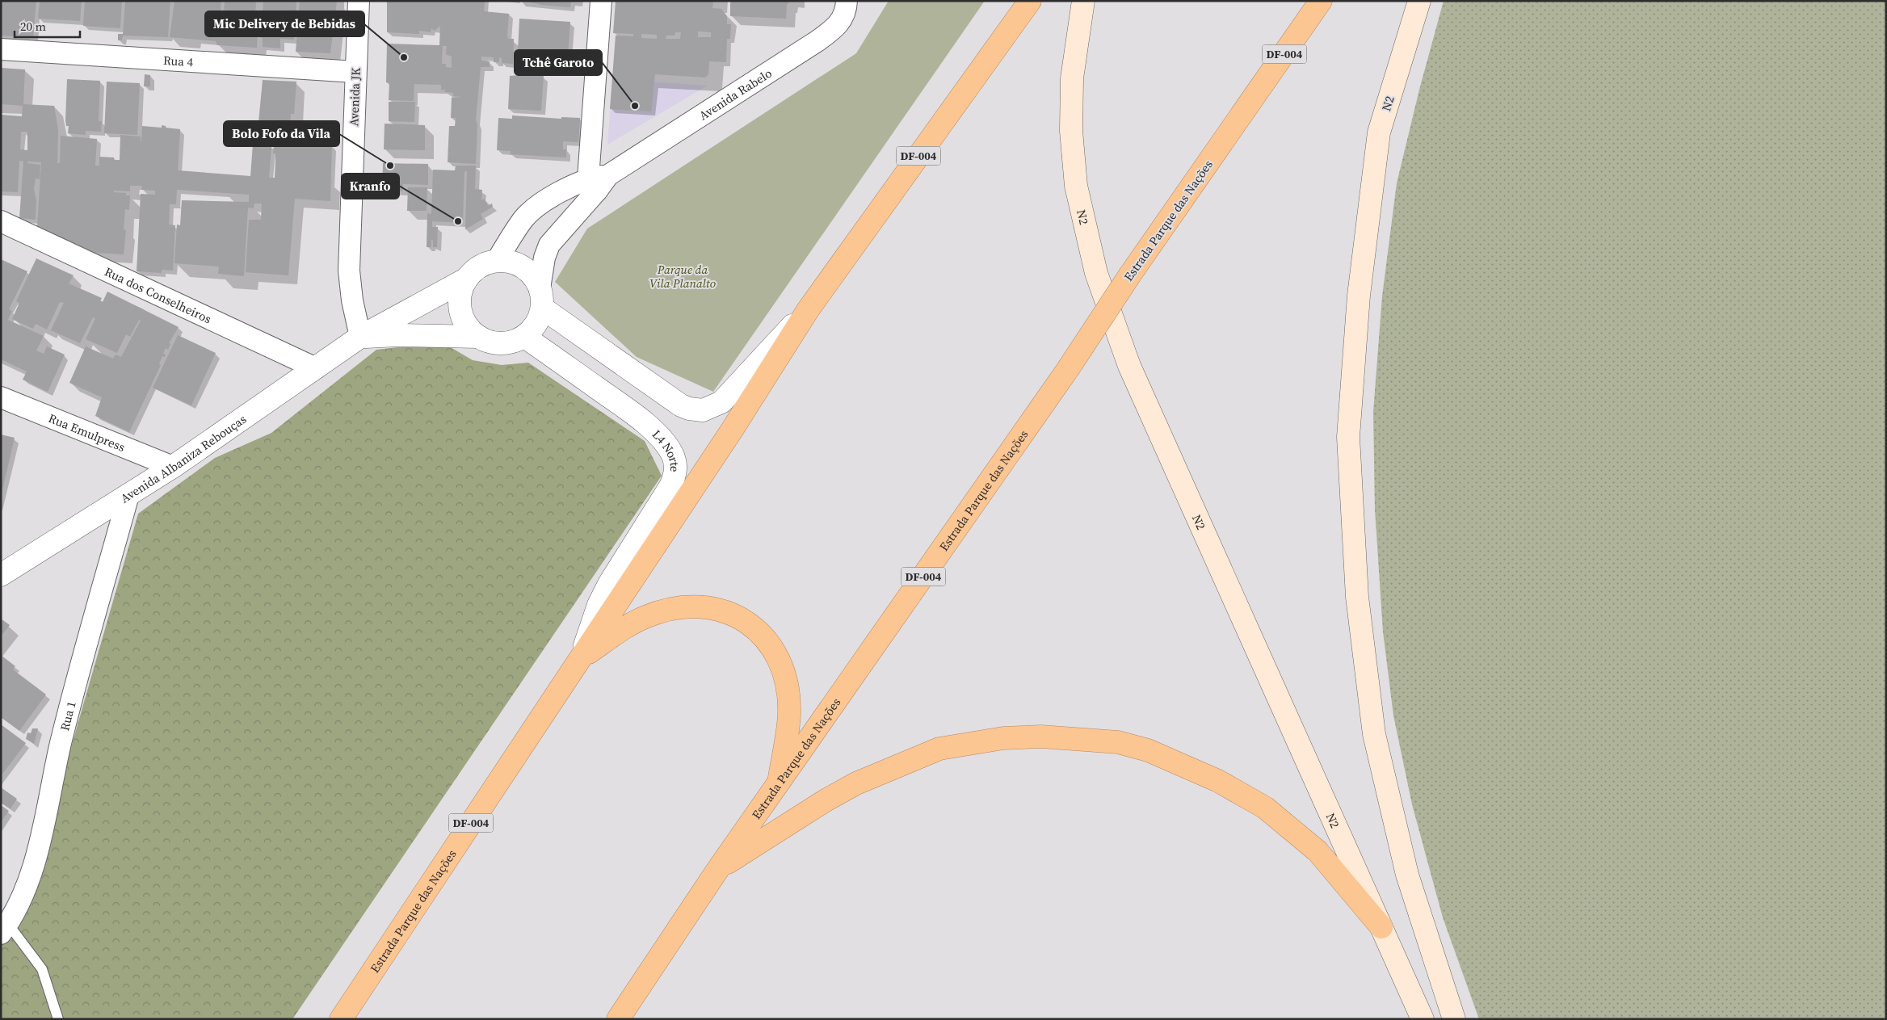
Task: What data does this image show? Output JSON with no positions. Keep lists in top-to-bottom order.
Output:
{
  "streets": {
    "highway": ["DF-004", "Estrada Parque das Nações"],
    "main road": ["N2"],
    "street": [
      "Rua 4",
      "Avenida Rabelo",
      "Avenida JK",
      "Rua dos Conselheiros",
      "Rua Emulpress",
      "L4 Norte",
      "Avenida Albaniza Rebouças",
      "Rua 1"
    ]
  },
  "crossings": [
    ["Rua 4", "Avenida JK"],
    ["Avenida JK", "Avenida Albaniza Rebouças"],
    ["Estrada Parque das Nações", "L4 Norte"],
    ["Rua dos Conselheiros", "Avenida Albaniza Rebouças"],
    ["Rua Emulpress", "Avenida Albaniza Rebouças"],
    ["Avenida Albaniza Rebouças", "Rua 1"]
  ],
  "parks": ["Parque da Vila Planalto"],
  "places": [
    "Mic Delivery de Bebidas",
    "Tchê Garoto",
    "Bolo Fofo da Vila",
    "Kranfo"
  ],
  "scale_bar": "20 m"
}
